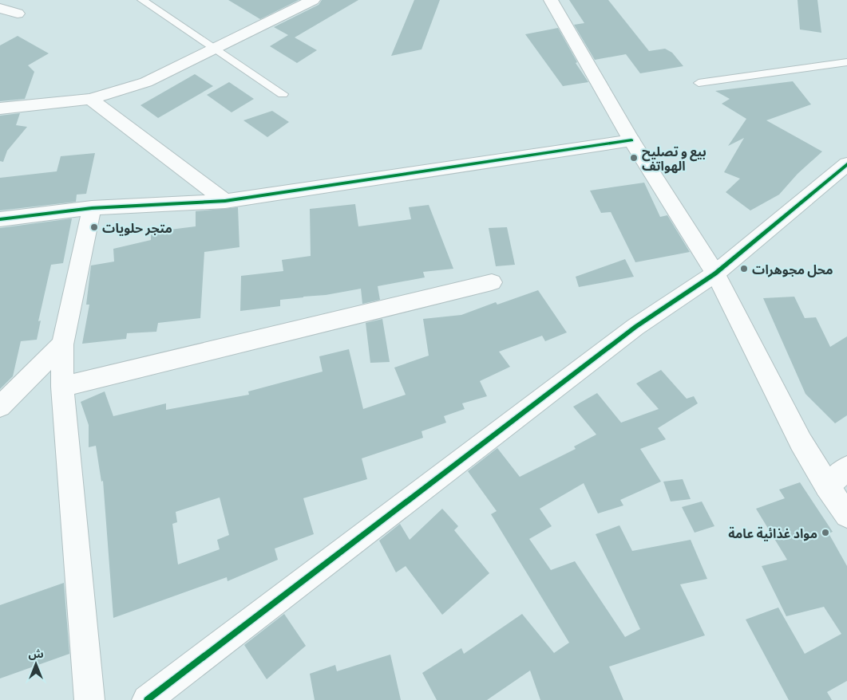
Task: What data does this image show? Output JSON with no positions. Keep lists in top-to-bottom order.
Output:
{
  "places": [
    "بيع و تصليح الهواتف",
    "متجر حلويات",
    "محل مجوهرات",
    "مواد غذائية عامة"
  ],
  "north": "top"
}
